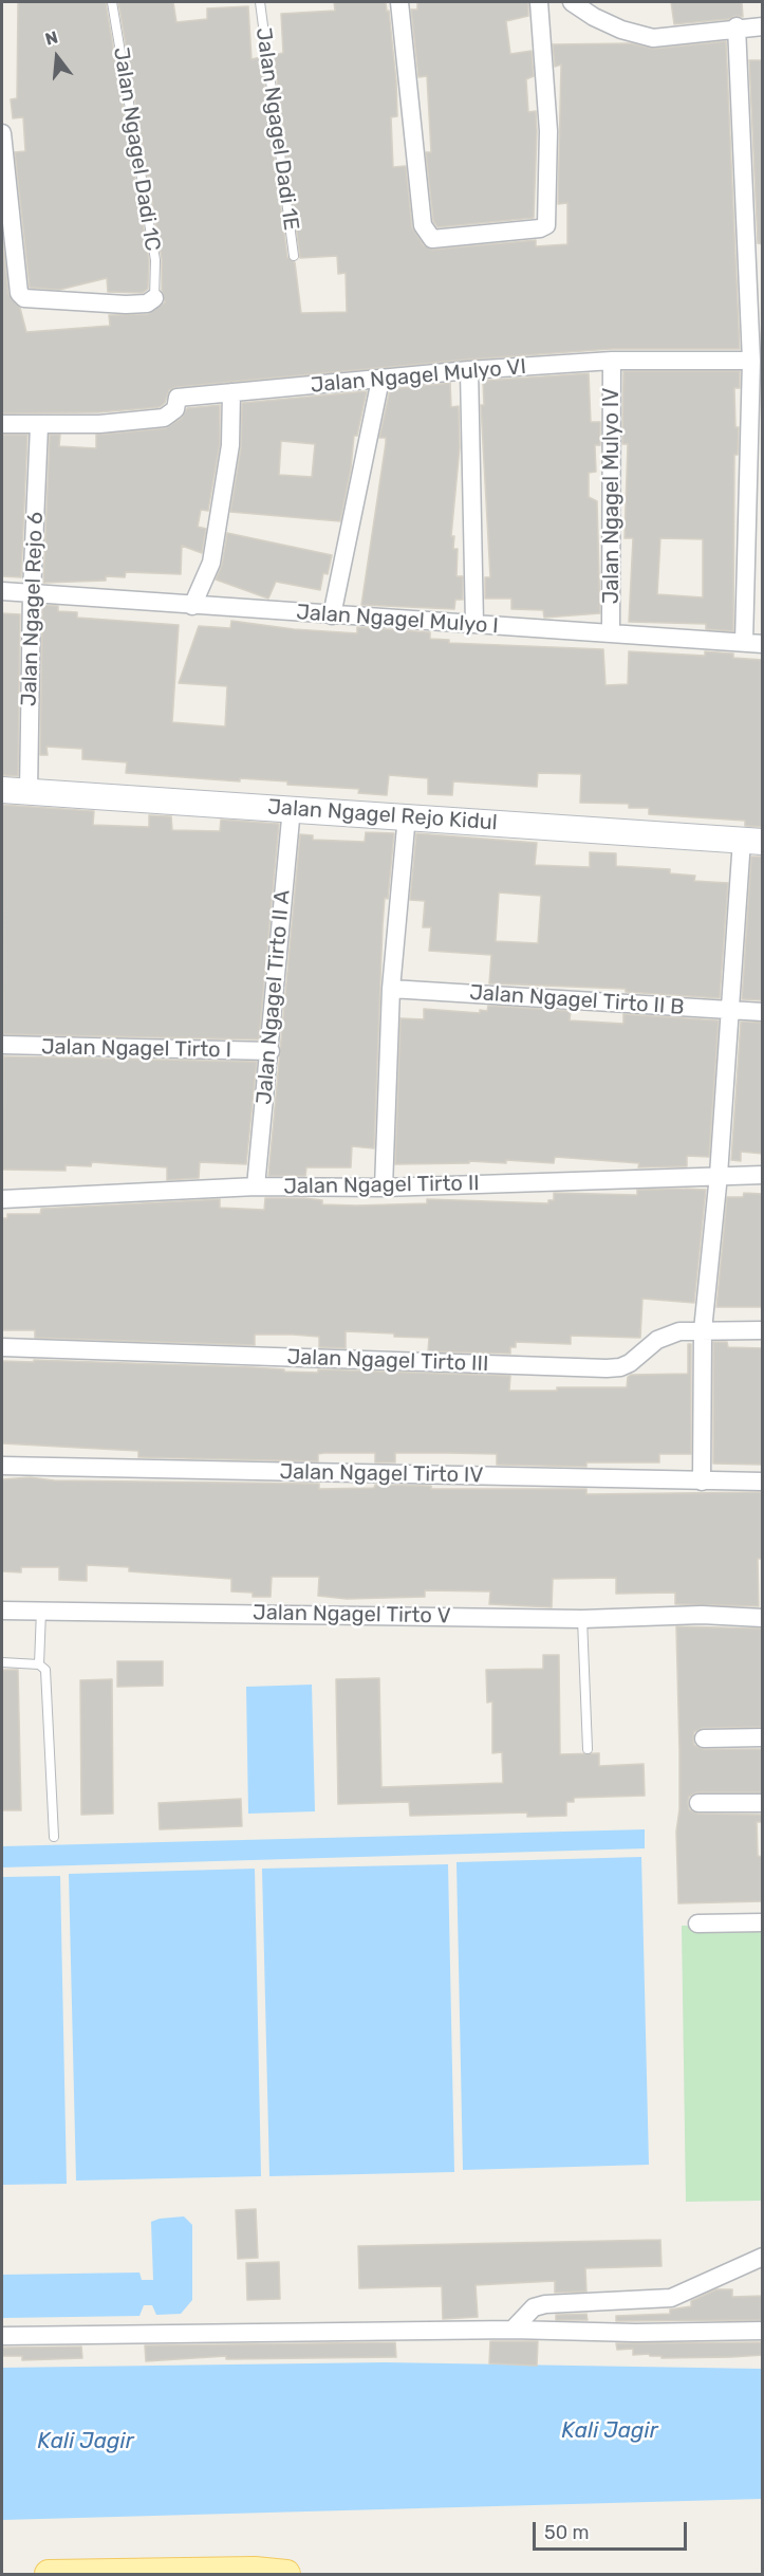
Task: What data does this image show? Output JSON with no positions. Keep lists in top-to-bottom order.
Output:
{
  "streets": {
    "main road": ["Jalan Ngagel Rejo Kidul"],
    "street": [
      "Jalan Ngagel Mulyo VI",
      "Jalan Ngagel Mulyo IV",
      "Jalan Ngagel Rejo 6",
      "Jalan Ngagel Mulyo I",
      "Jalan Ngagel Tirto II A",
      "Jalan Ngagel Tirto II B",
      "Jalan Ngagel Tirto I",
      "Jalan Ngagel Tirto II",
      "Jalan Ngagel Tirto III",
      "Jalan Ngagel Tirto IV",
      "Jalan Ngagel Tirto V"
    ],
    "lane": ["Jalan Ngagel Dadi 1E", "Jalan Ngagel Dadi 1C"]
  },
  "crossings": [
    ["Jalan Ngagel Mulyo VI", "Jalan Ngagel Mulyo IV"],
    ["Jalan Ngagel Mulyo VI", "Jalan Ngagel Rejo 6"],
    ["Jalan Ngagel Mulyo IV", "Jalan Ngagel Mulyo I"],
    ["Jalan Ngagel Rejo 6", "Jalan Ngagel Mulyo I"],
    ["Jalan Ngagel Rejo 6", "Jalan Ngagel Rejo Kidul"],
    ["Jalan Ngagel Rejo Kidul", "Jalan Ngagel Tirto II A"],
    ["Jalan Ngagel Tirto II A", "Jalan Ngagel Tirto I"],
    ["Jalan Ngagel Tirto II A", "Jalan Ngagel Tirto II"]
  ],
  "water": ["Kali Jagir"],
  "scale_bar": "50 m",
  "north": "top"
}
